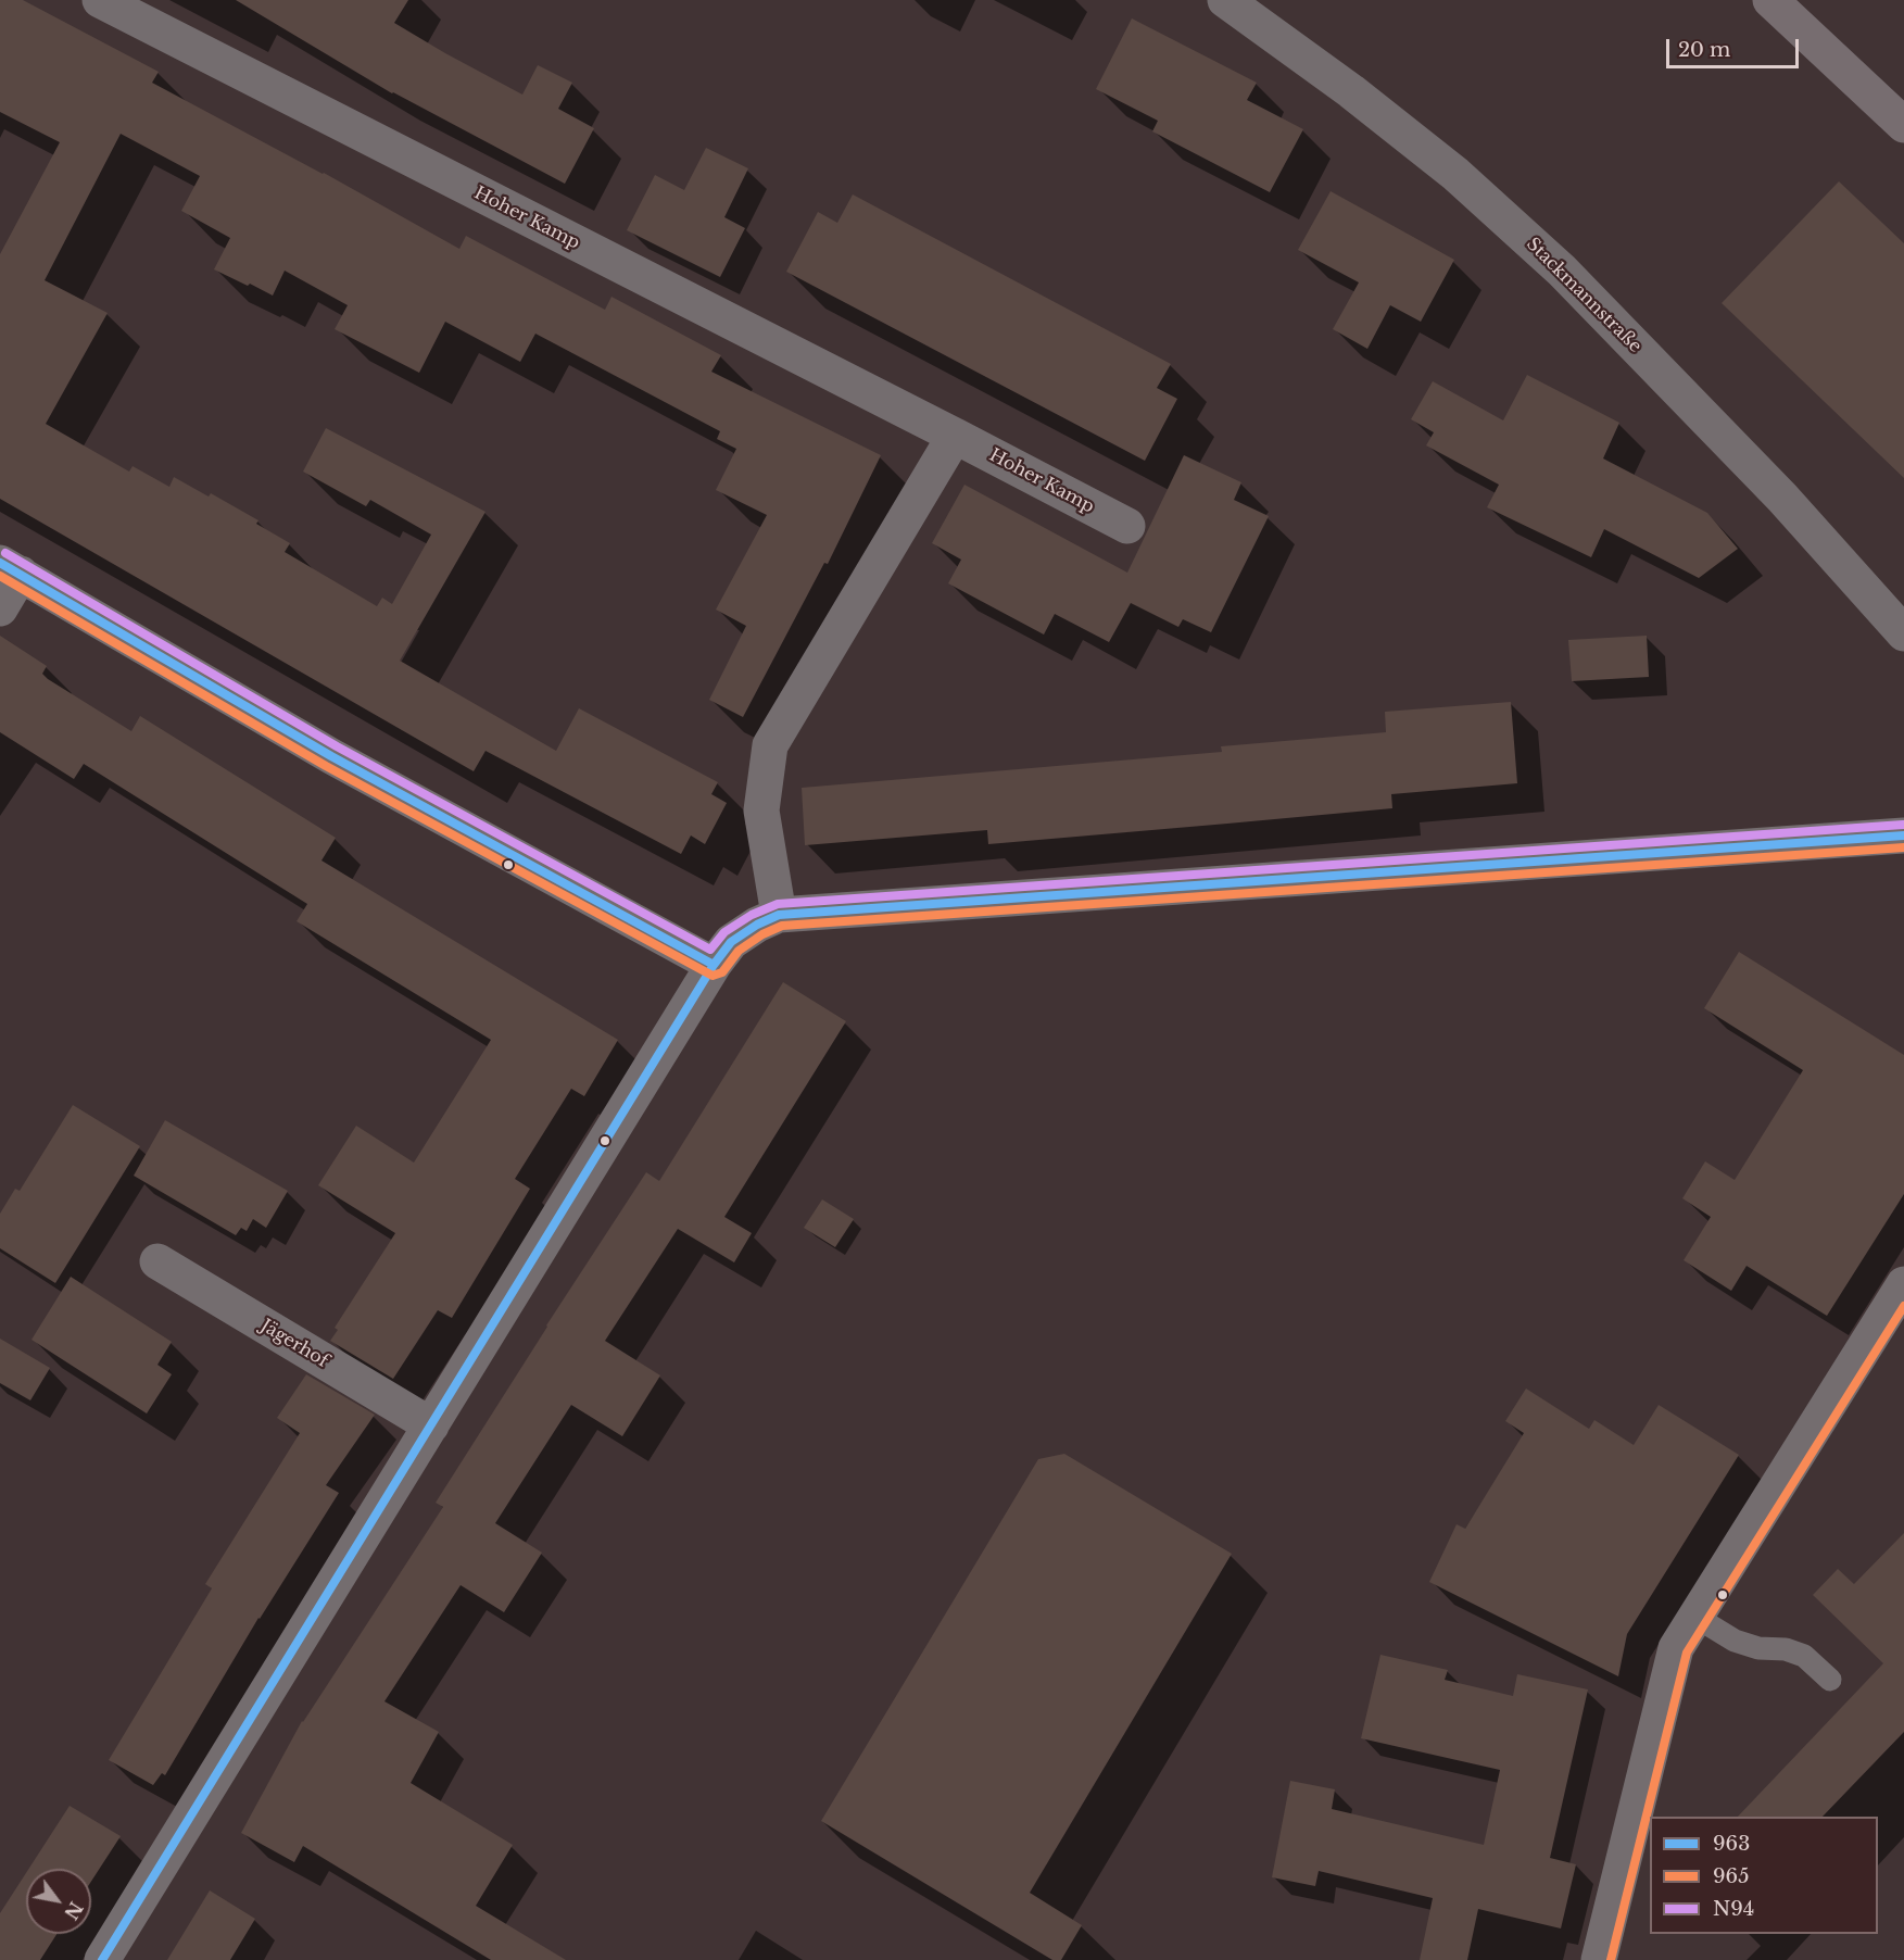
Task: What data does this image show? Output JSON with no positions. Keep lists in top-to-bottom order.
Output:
{
  "streets": {
    "street": ["Hoher Kamp", "Stackmannstraße", "Jägerhof"]
  },
  "lines": ["transit line N94", "transit line 963", "transit line 965"],
  "legend": ["963", "965", "N94"],
  "scale_bar": "20 m",
  "north": "bottom right"
}
